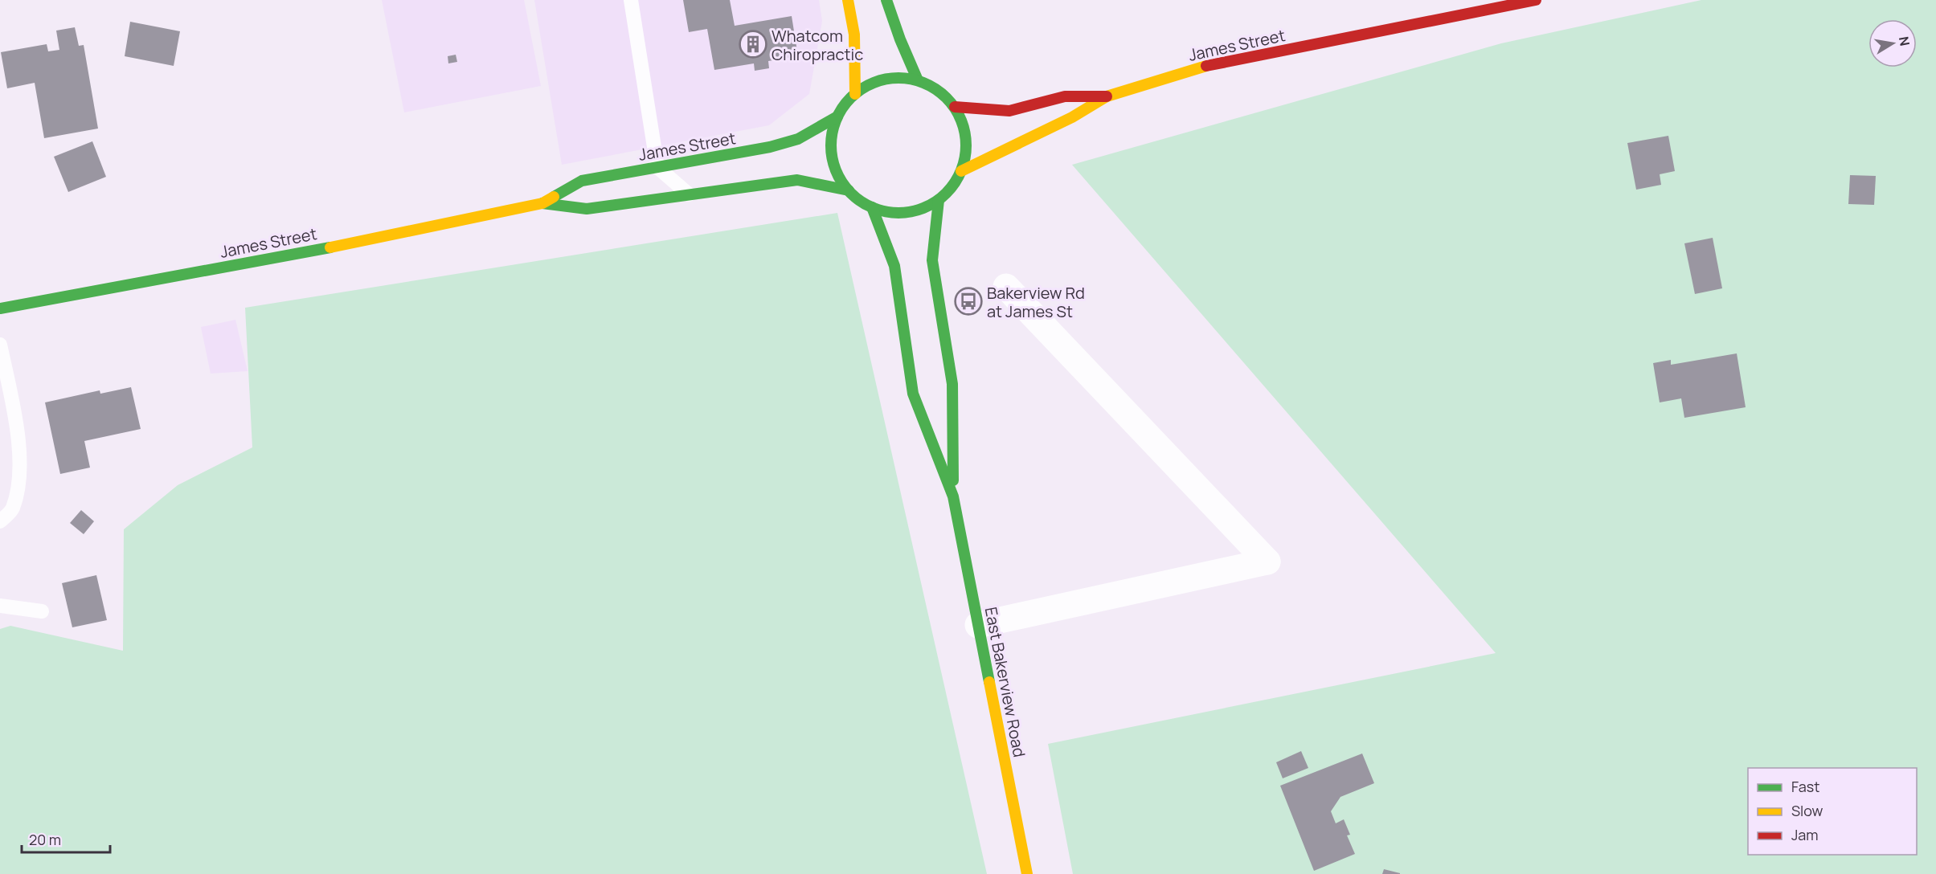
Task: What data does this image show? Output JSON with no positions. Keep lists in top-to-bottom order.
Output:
{
  "streets": {
    "main road": ["James Street", "East Bakerview Road"]
  },
  "crossings": [
    ["James Street", "East Bakerview Road"]
  ],
  "places": {
    "building": ["Whatcom Chiropractic"],
    "bus stop": ["Bakerview Rd at James St"]
  },
  "legend": ["Fast", "Slow", "Jam"],
  "scale_bar": "20 m",
  "north": "right"
}
